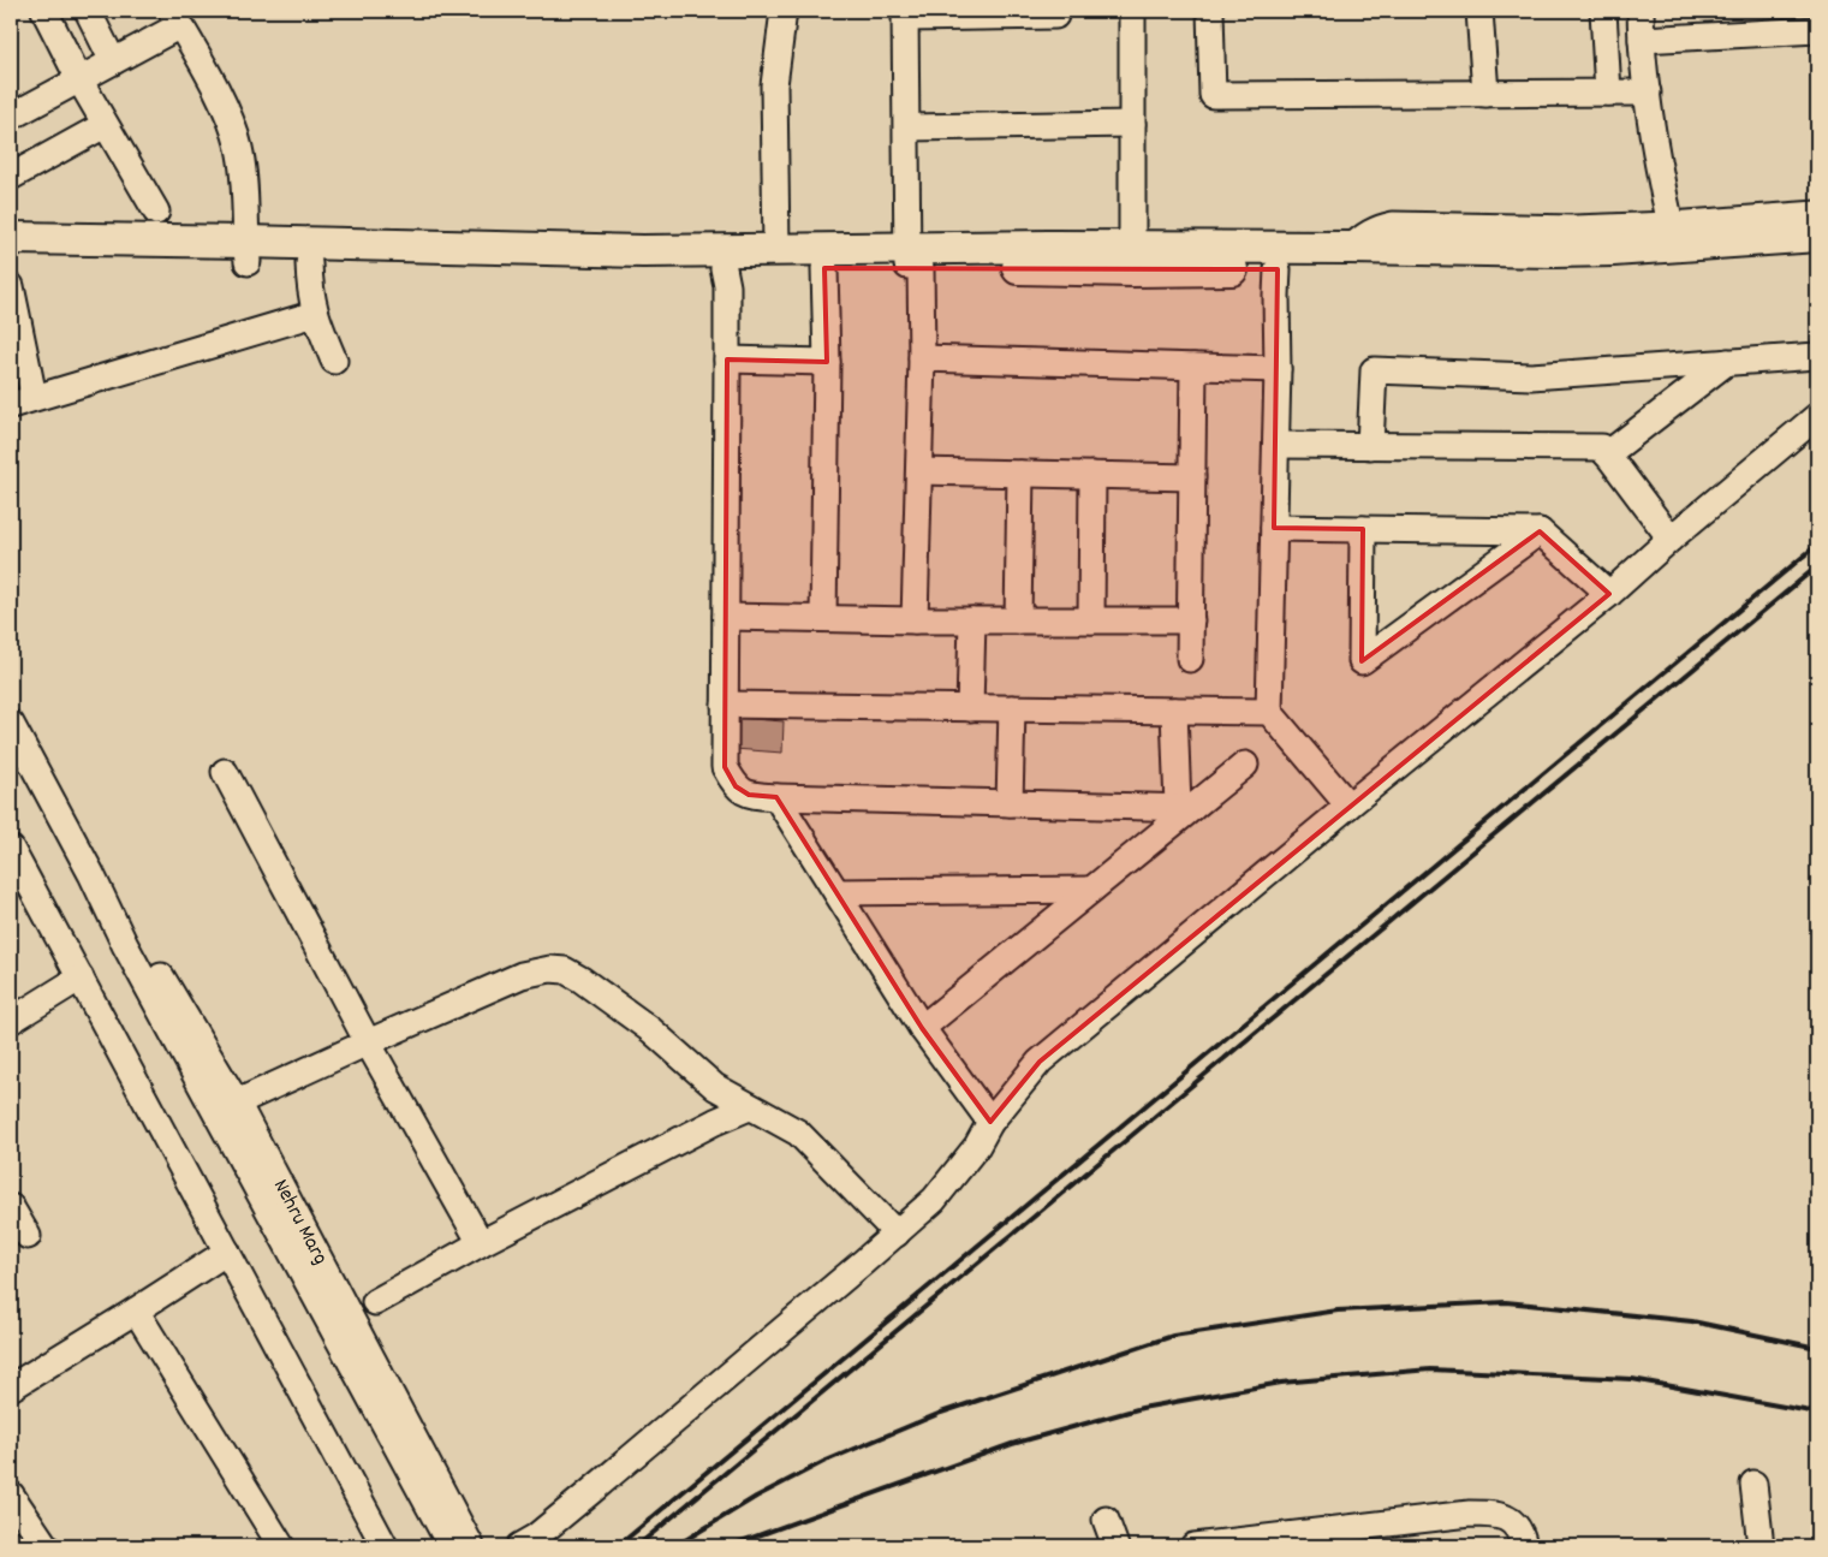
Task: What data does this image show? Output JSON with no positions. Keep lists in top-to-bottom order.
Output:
{
  "streets": {
    "street": ["Nehru Marg"]
  }
}
